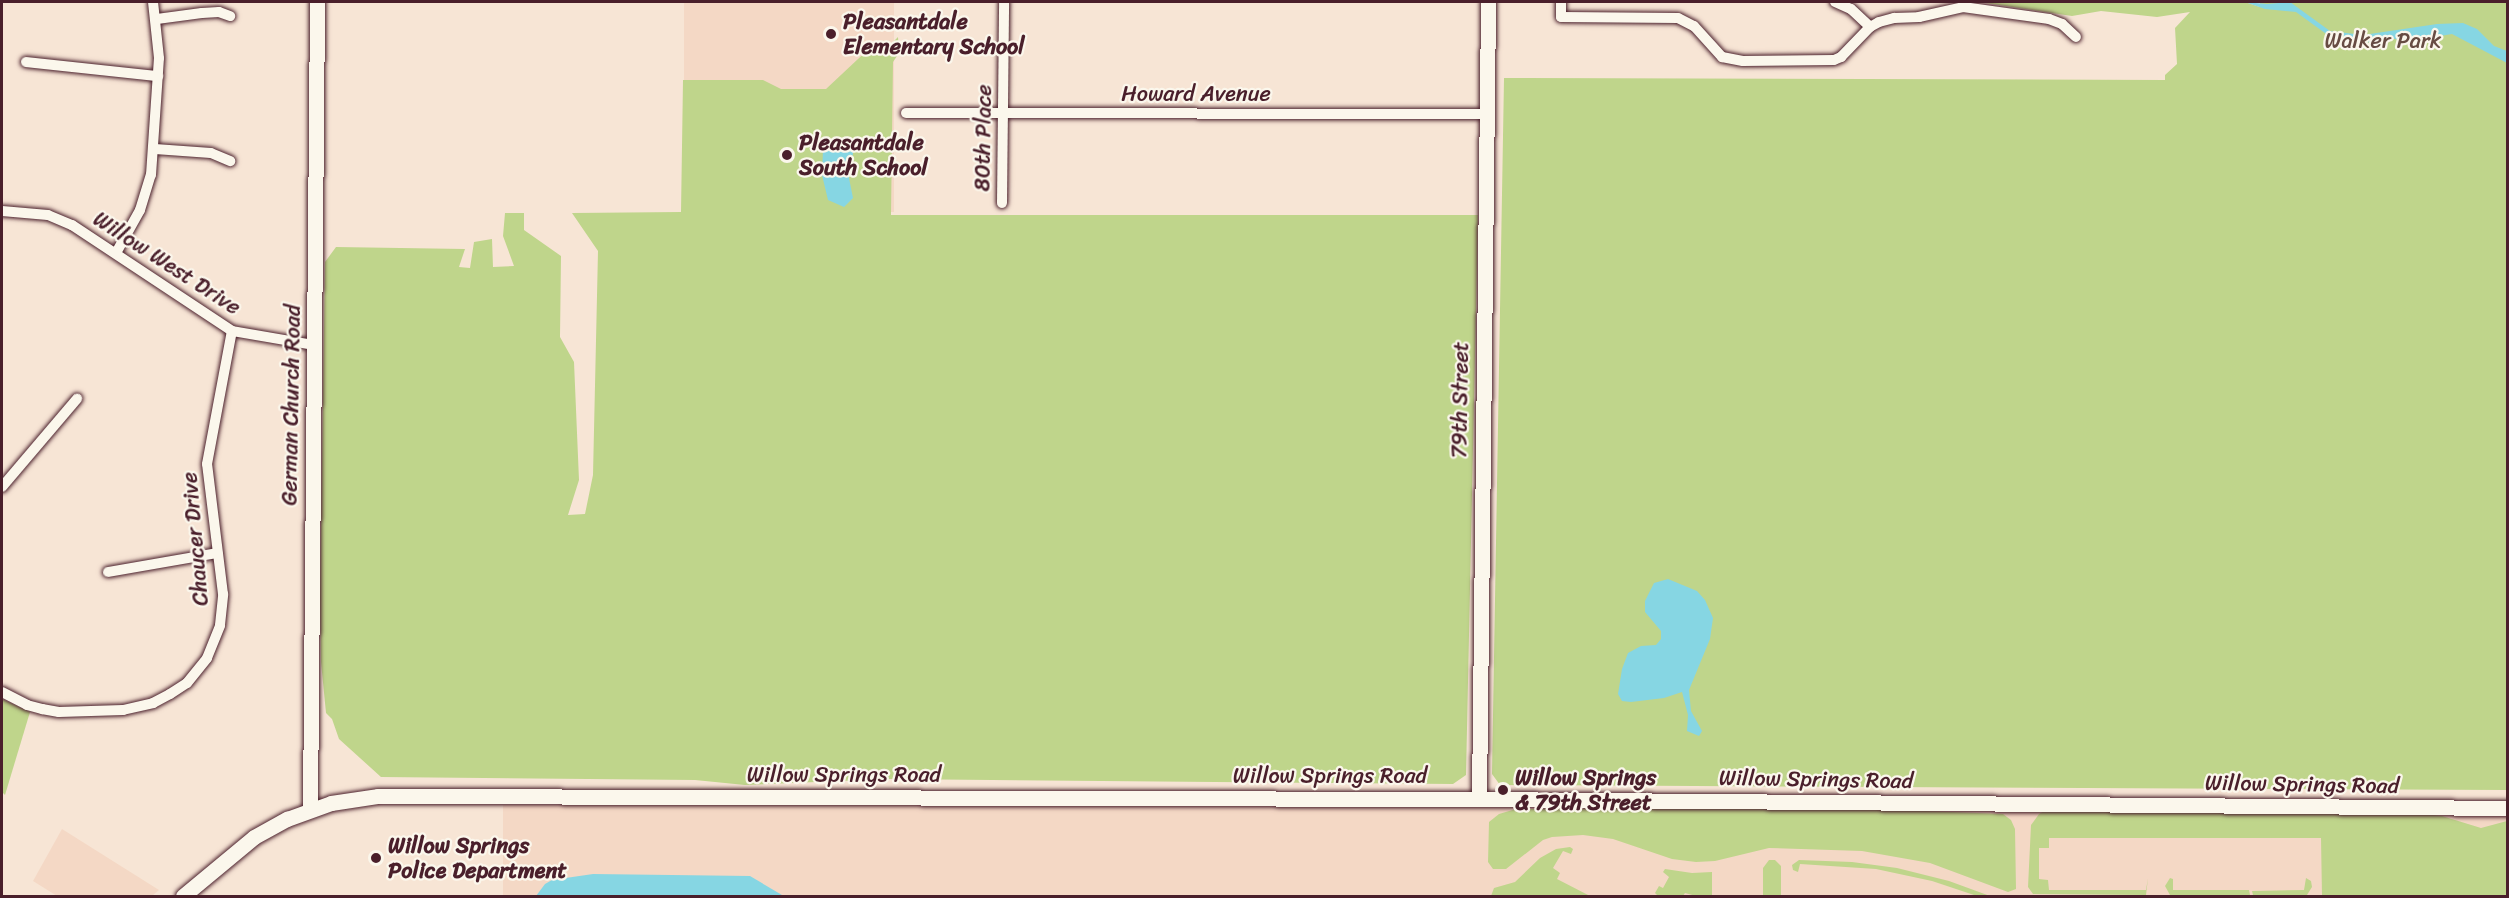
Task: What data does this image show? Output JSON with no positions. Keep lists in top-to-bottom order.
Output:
{
  "streets": {
    "main road": ["79th Street", "German Church Road", "Willow Springs Road"],
    "street": [
      "Howard Avenue",
      "80th Place",
      "Willow West Drive",
      "Chaucer Drive"
    ]
  },
  "crossings": [
    ["Howard Avenue", "80th Place"],
    ["Howard Avenue", "79th Street"],
    ["Willow West Drive", "German Church Road"],
    ["Willow West Drive", "Chaucer Drive"],
    ["79th Street", "Willow Springs Road"],
    ["German Church Road", "Willow Springs Road"]
  ],
  "parks": ["Walker Park"],
  "places": [
    "Pleasantdale Elementary School",
    "Pleasantdale South School",
    "Willow Springs & 79th Street",
    "Willow Springs Police Department"
  ]
}
